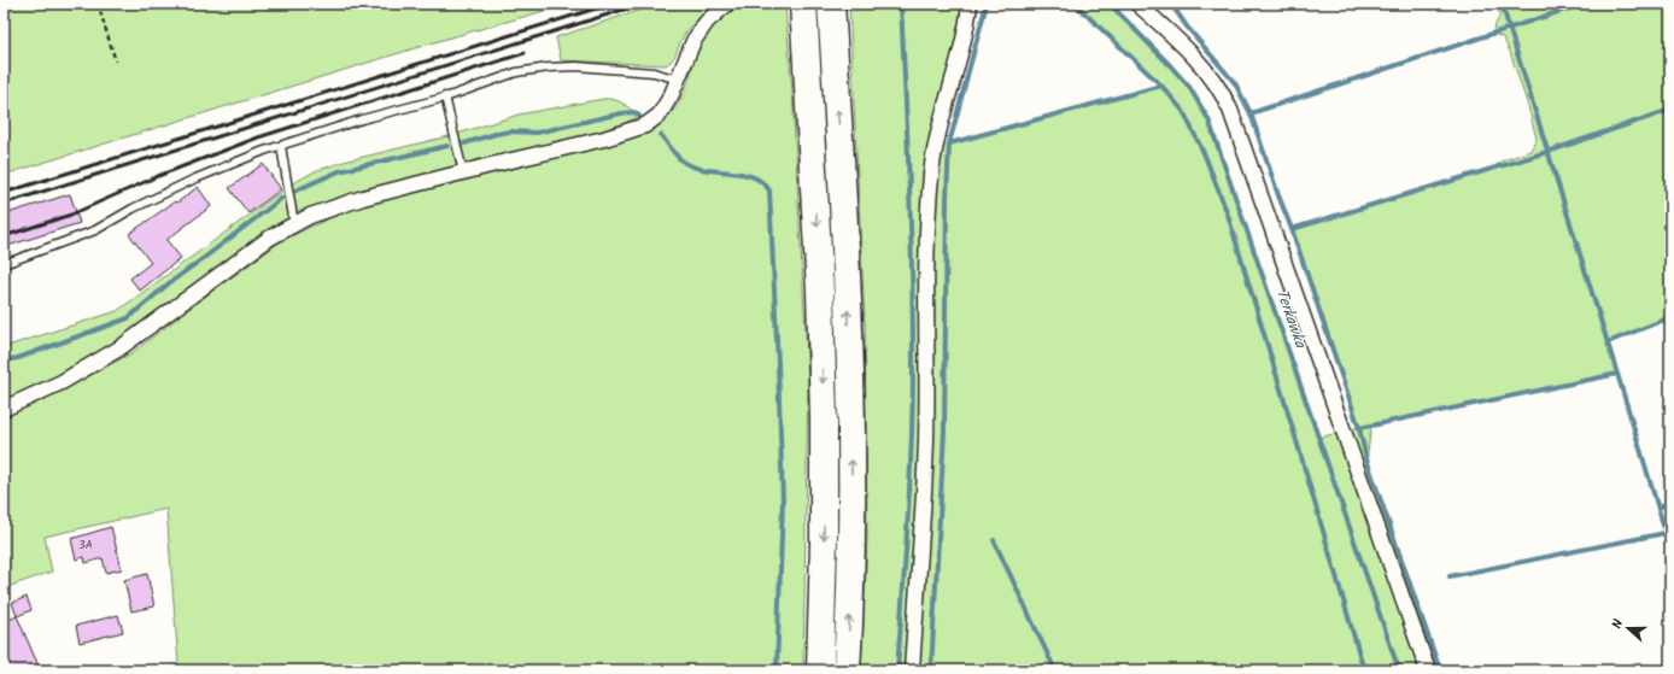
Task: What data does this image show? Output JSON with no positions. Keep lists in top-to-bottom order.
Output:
{
  "water": ["Terkawka"],
  "house_numbers": ["3A"],
  "north": "left"
}
